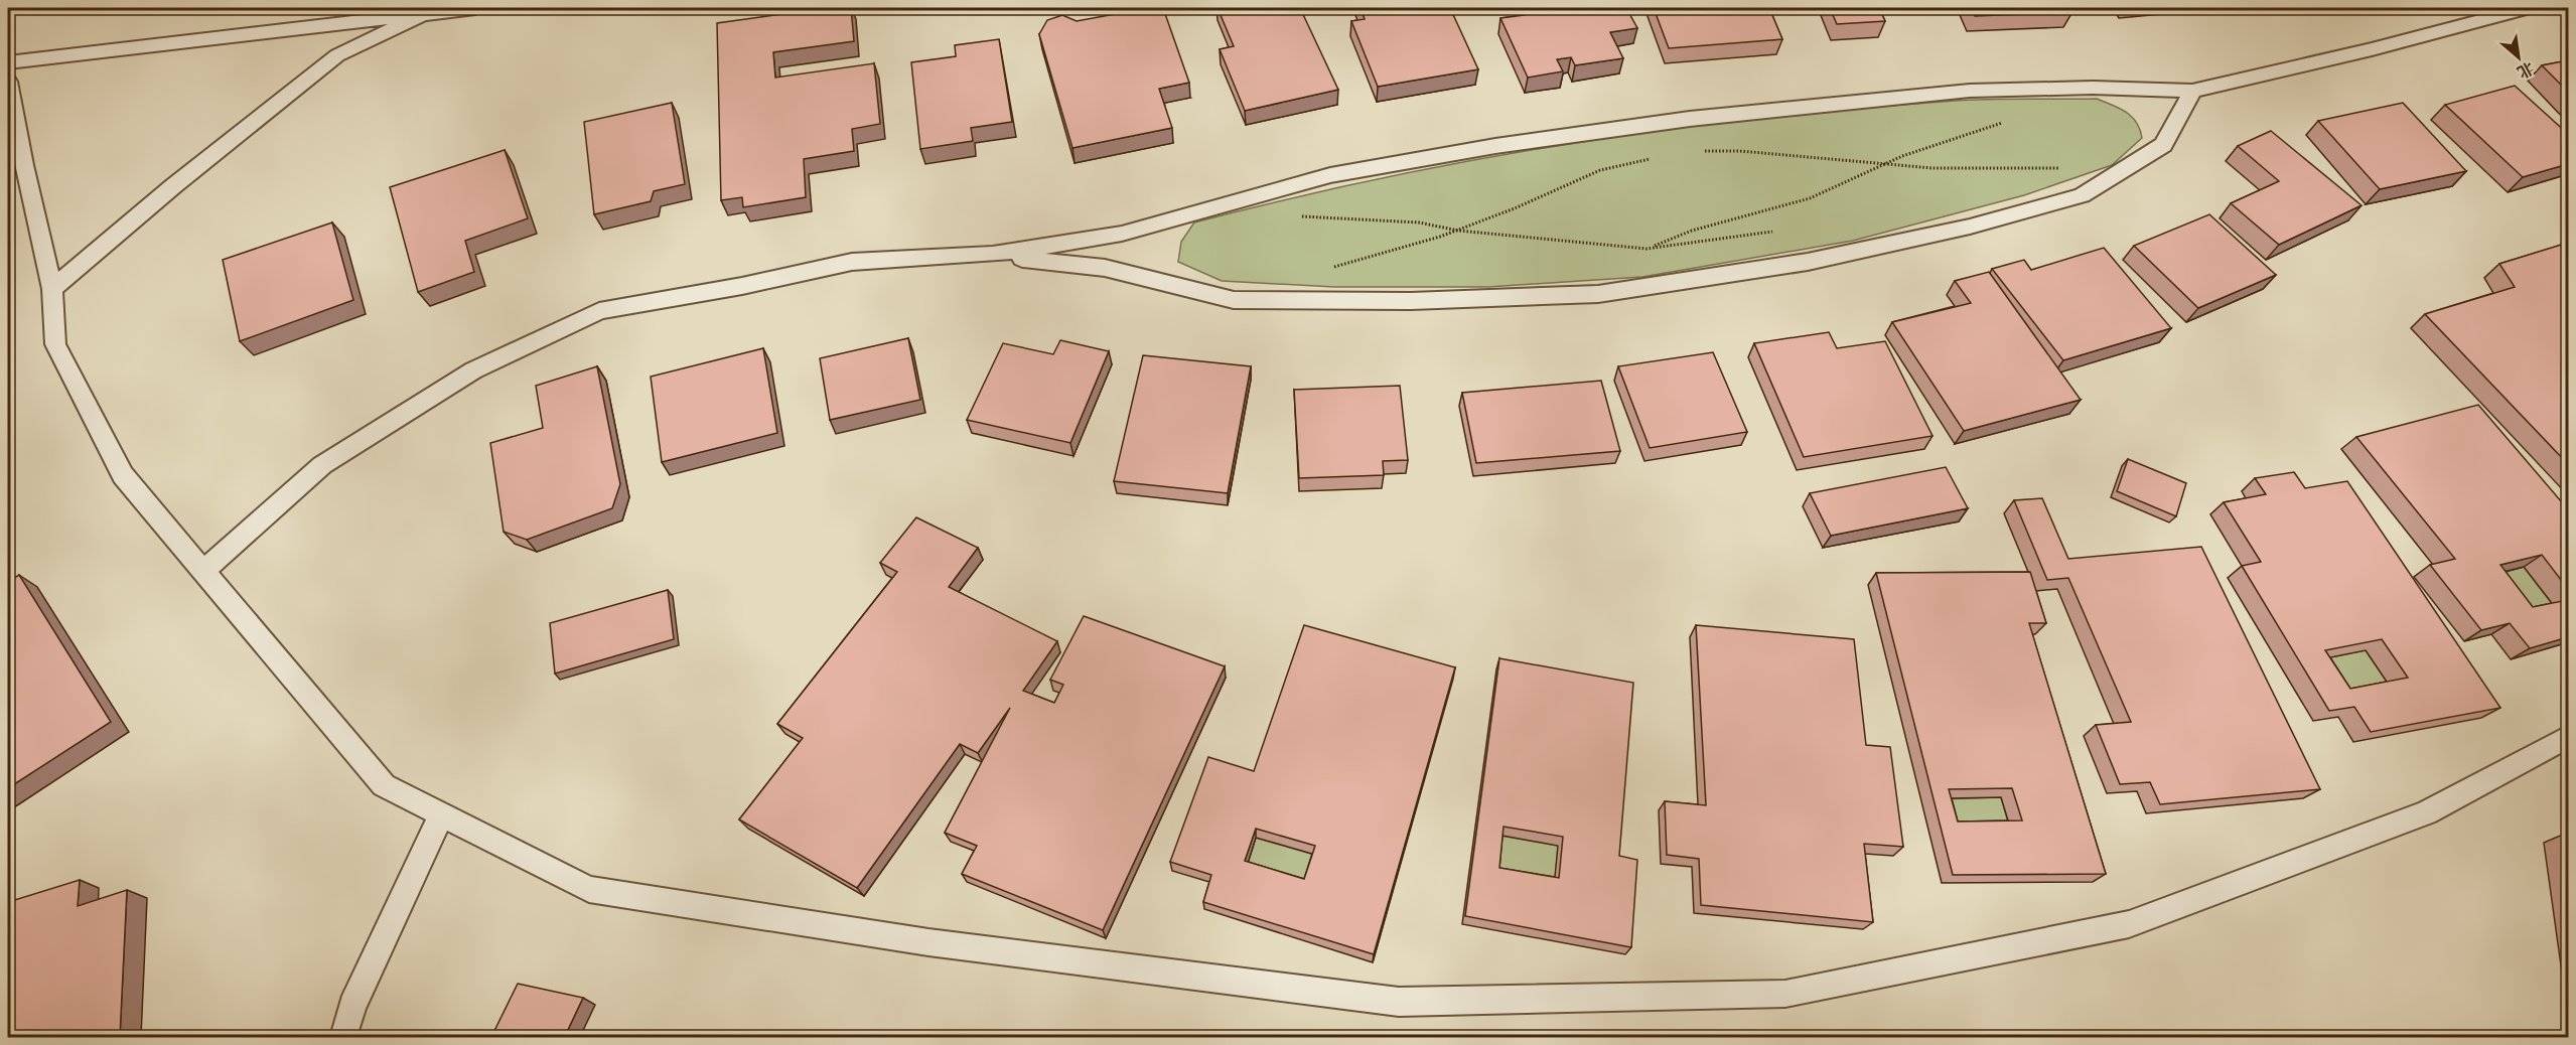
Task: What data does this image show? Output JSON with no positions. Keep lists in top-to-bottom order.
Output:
{
  "north": "bottom right"
}
